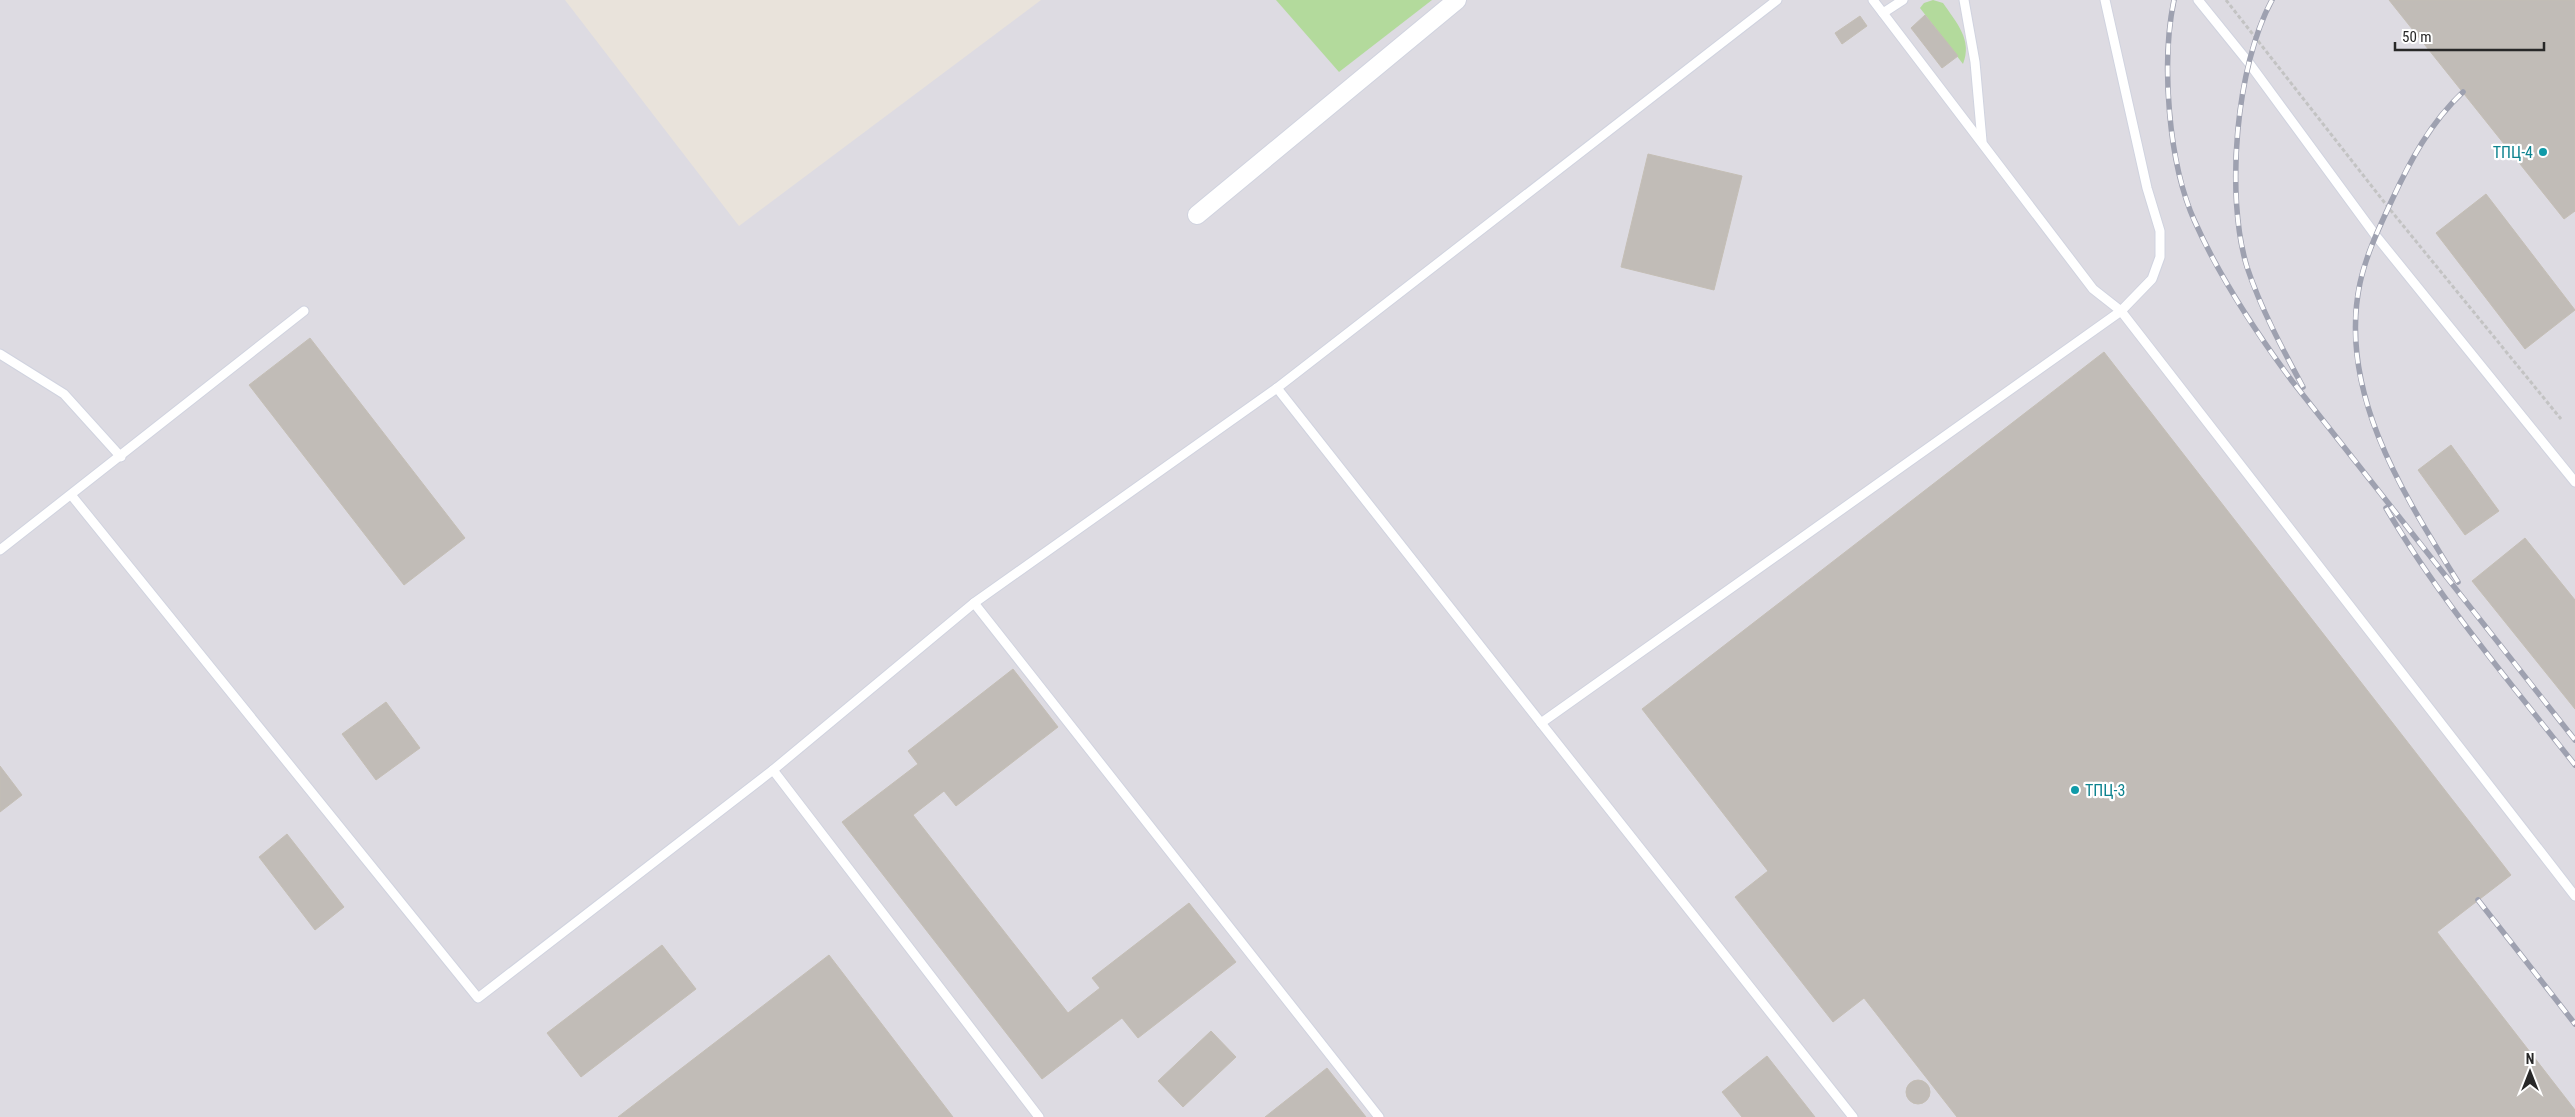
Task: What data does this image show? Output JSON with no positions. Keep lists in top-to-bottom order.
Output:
{
  "places": ["ТПЦ-4", "ТПЦ-3"],
  "scale_bar": "50 m",
  "north": "top"
}
